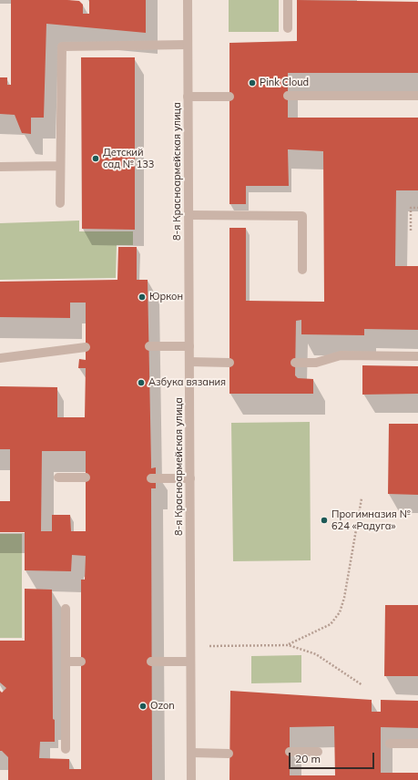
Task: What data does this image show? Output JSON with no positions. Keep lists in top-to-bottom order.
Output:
{
  "streets": {
    "street": ["8-я Красноармейская улица"]
  },
  "places": [
    "Pink Cloud",
    "Детский сад № 133",
    "Юркон",
    "Азбука вязания",
    "Прогимназия № 624 «Радуга»",
    "Ozon"
  ],
  "scale_bar": "20 m"
}
